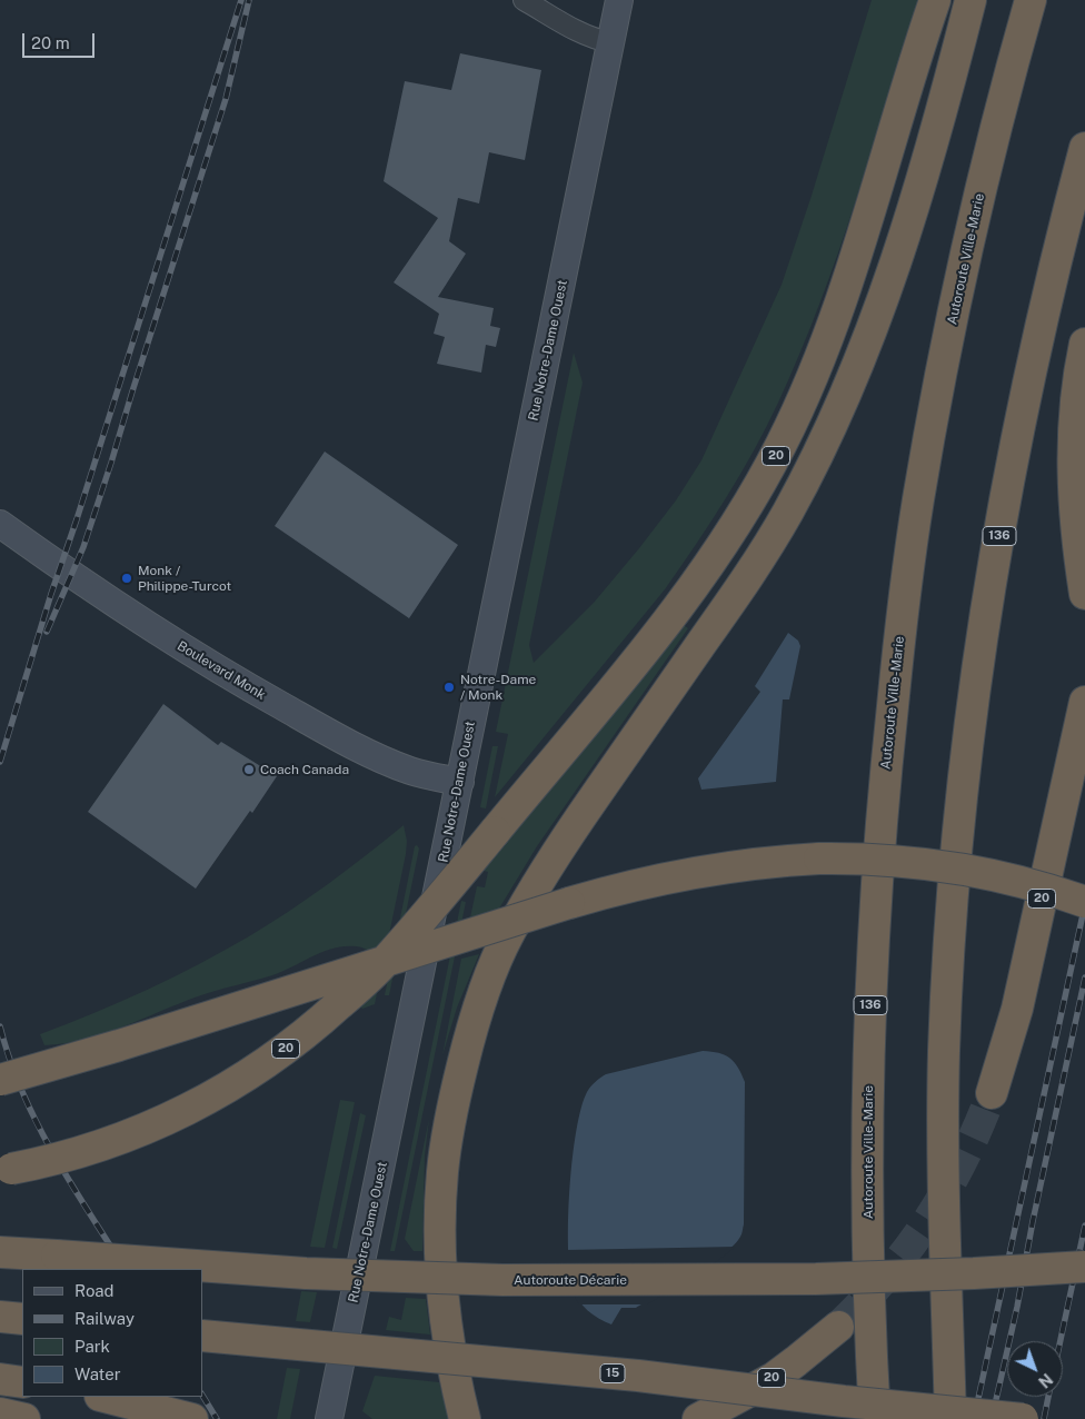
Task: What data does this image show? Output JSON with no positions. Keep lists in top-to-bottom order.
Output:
{
  "streets": {
    "highway": [
      "Autoroute Ville-Marie",
      "20",
      "136",
      "Autoroute Décarie",
      "15"
    ],
    "main road": ["Rue Notre-Dame Ouest", "Boulevard Monk"]
  },
  "crossings": [
    ["Rue Notre-Dame Ouest", "Boulevard Monk"]
  ],
  "places": ["Monk / Philippe-Turcot", "Notre-Dame / Monk", "Coach Canada"],
  "legend": [
    "Road",
    "Railway",
    "Park",
    "Water"
  ],
  "scale_bar": "20 m",
  "north": "bottom right"
}
